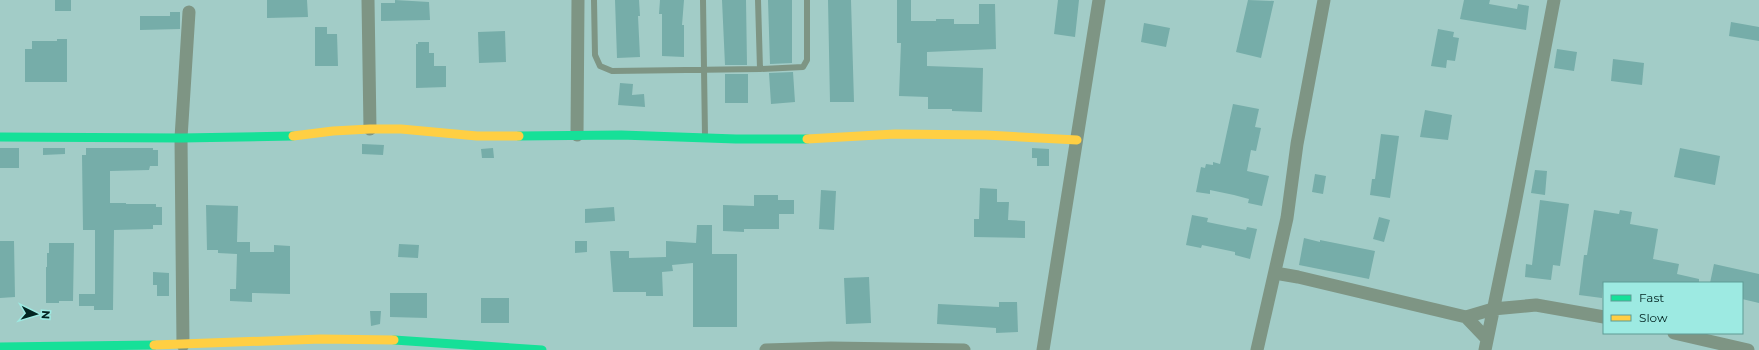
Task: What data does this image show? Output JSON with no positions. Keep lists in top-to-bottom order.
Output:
{
  "legend": ["Fast", "Slow"],
  "north": "right"
}
